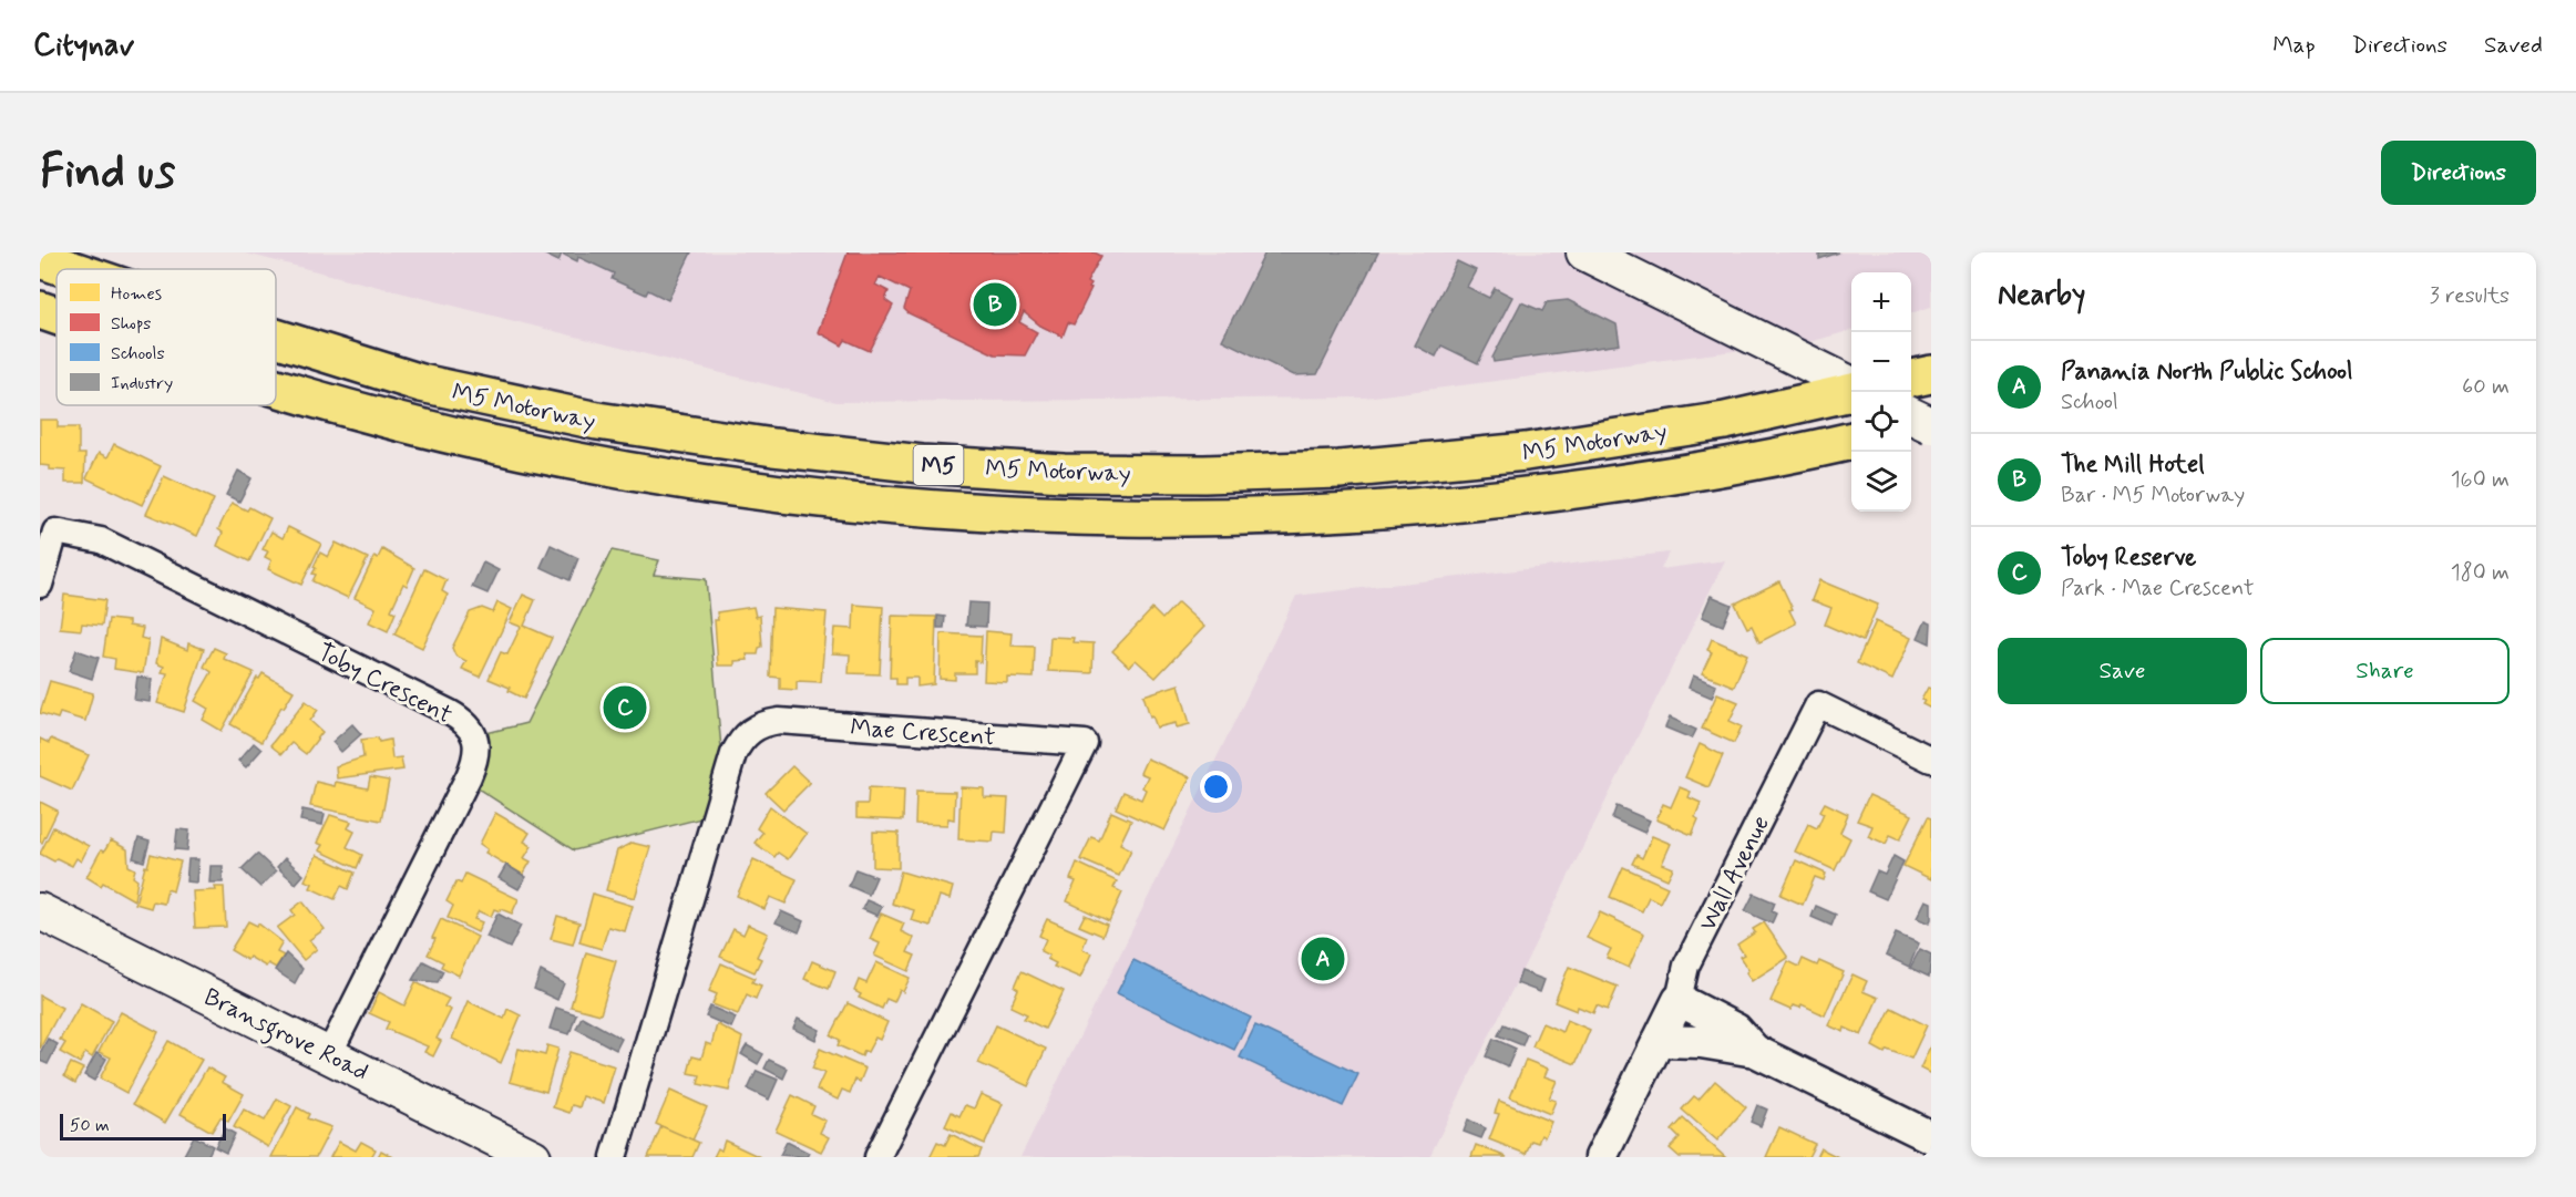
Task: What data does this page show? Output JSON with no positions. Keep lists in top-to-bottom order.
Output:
{
  "streets": {
    "highway": ["M5 Motorway", "M5"],
    "main road": ["Bransgrove Road"],
    "street": ["Toby Crescent", "Mae Crescent", "Wall Avenue"]
  },
  "crossings": [
    ["Toby Crescent", "Bransgrove Road"]
  ],
  "legend": [
    "Homes",
    "Shops",
    "Schools",
    "Industry"
  ],
  "scale_bar": "50 m",
  "page": {
    "header": "Citynav",
    "nav": ["Map", "Directions", "Saved"],
    "buttons": [
      "Directions",
      ["Save", "Share"]
    ],
    "title": "Find us",
    "heading": ["Nearby", "3 results"],
    "map_buttons": ["+", "−"],
    "pins": ["B", "C", "A"],
    "list": [
      {
        "mark": "A",
        "name": "Panania North Public School",
        "note": "School",
        "value": "60 m"
      },
      {
        "mark": "B",
        "name": "The Mill Hotel",
        "note": "Bar · M5 Motorway",
        "value": "160 m"
      },
      {
        "mark": "C",
        "name": "Toby Reserve",
        "note": "Park · Mae Crescent",
        "value": "180 m"
      }
    ],
    "scale": "50 m"
  }
}
